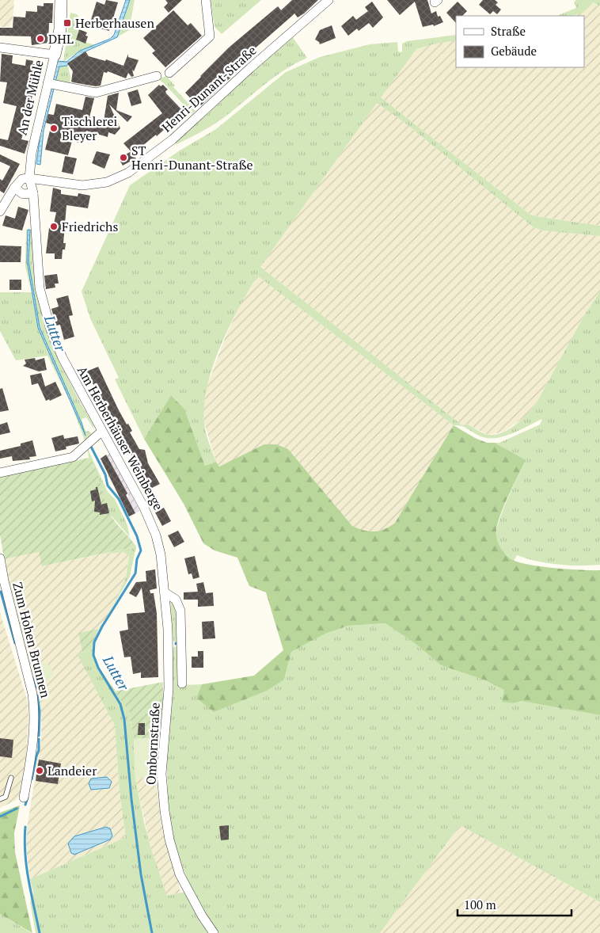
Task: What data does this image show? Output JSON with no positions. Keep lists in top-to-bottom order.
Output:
{
  "streets": {
    "street": [
      "Henri-Dunant-Straße",
      "An der Mühle",
      "Am Herberhäuser Weinberge",
      "Zum Hohen Brunnen",
      "Ombornstraße"
    ]
  },
  "crossings": [
    ["Henri-Dunant-Straße", "An der Mühle"],
    ["Henri-Dunant-Straße", "Am Herberhäuser Weinberge"],
    ["An der Mühle", "Am Herberhäuser Weinberge"],
    ["Am Herberhäuser Weinberge", "Ombornstraße"]
  ],
  "water": ["Lutter"],
  "places": {
    "transit": ["Herberhausen"],
    "other": [
      "DHL",
      "Tischlerei Bleyer",
      "ST Henri-Dunant-Straße",
      "Friedrichs",
      "Landeier"
    ]
  },
  "legend": ["Straße", "Gebäude"],
  "scale_bar": "100 m"
}
